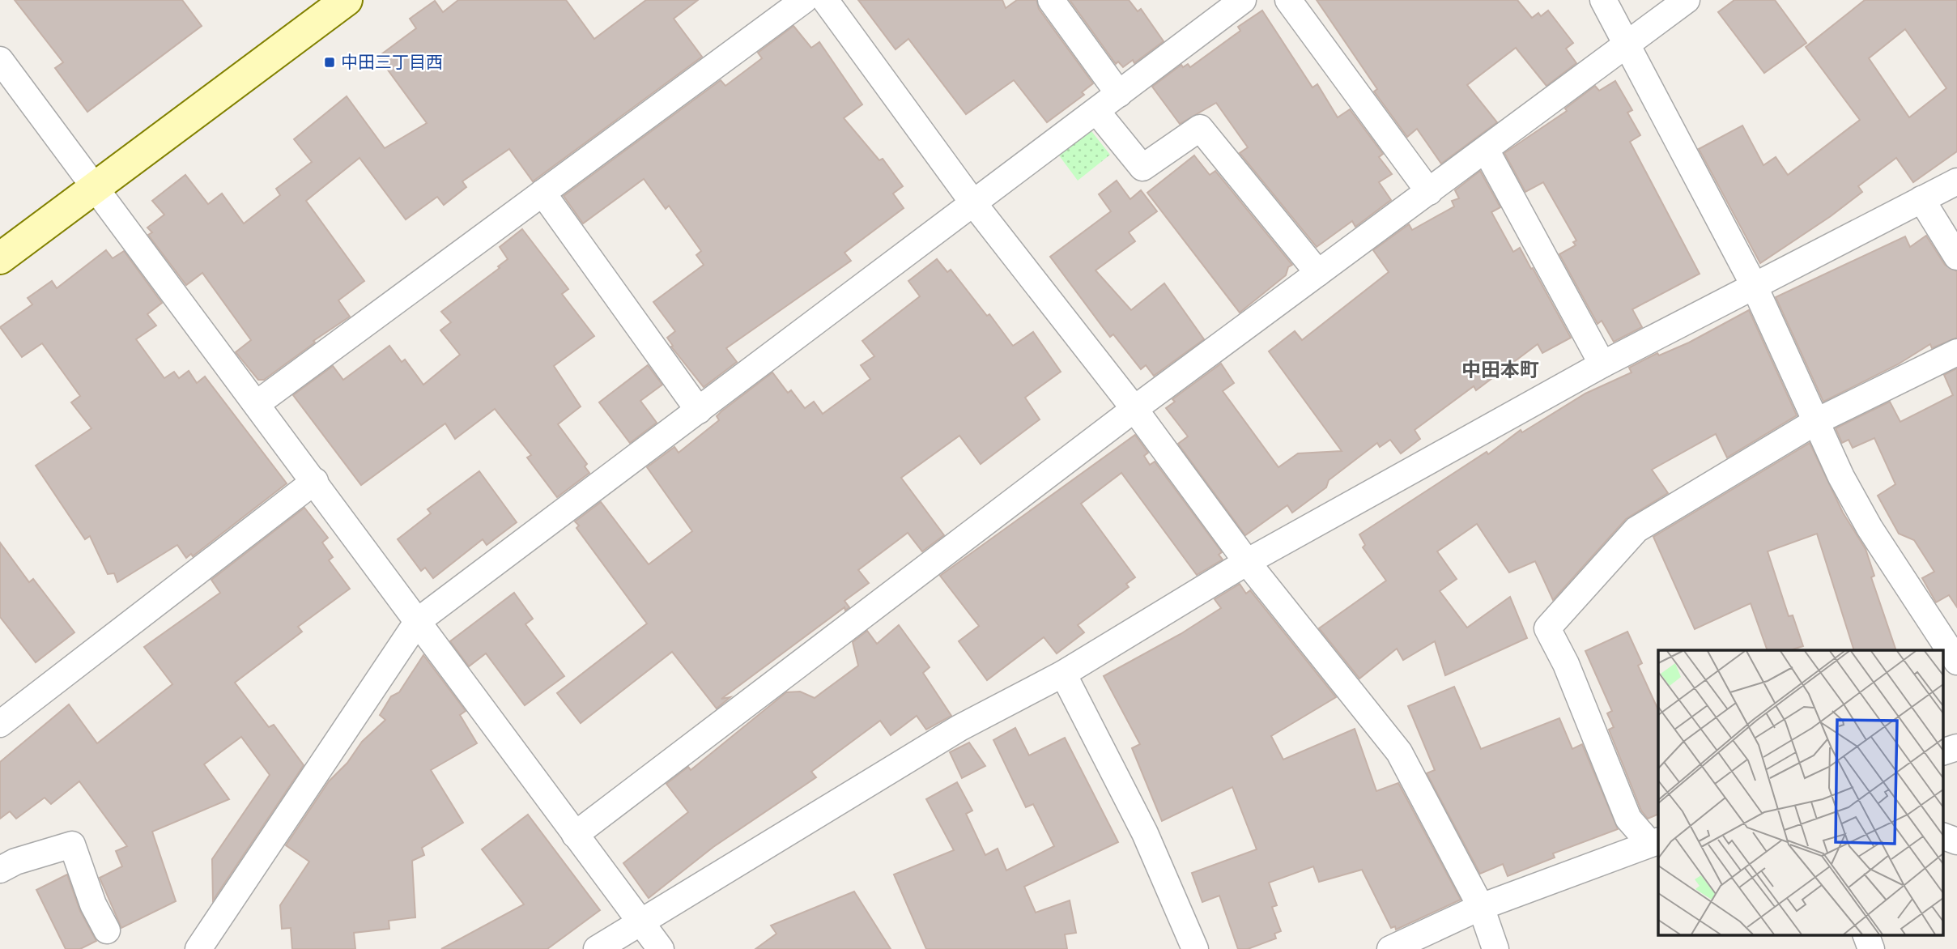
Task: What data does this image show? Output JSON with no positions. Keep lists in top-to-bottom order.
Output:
{
  "districts": ["中田本町"],
  "places": {
    "transit": ["中田三丁目西"]
  }
}
